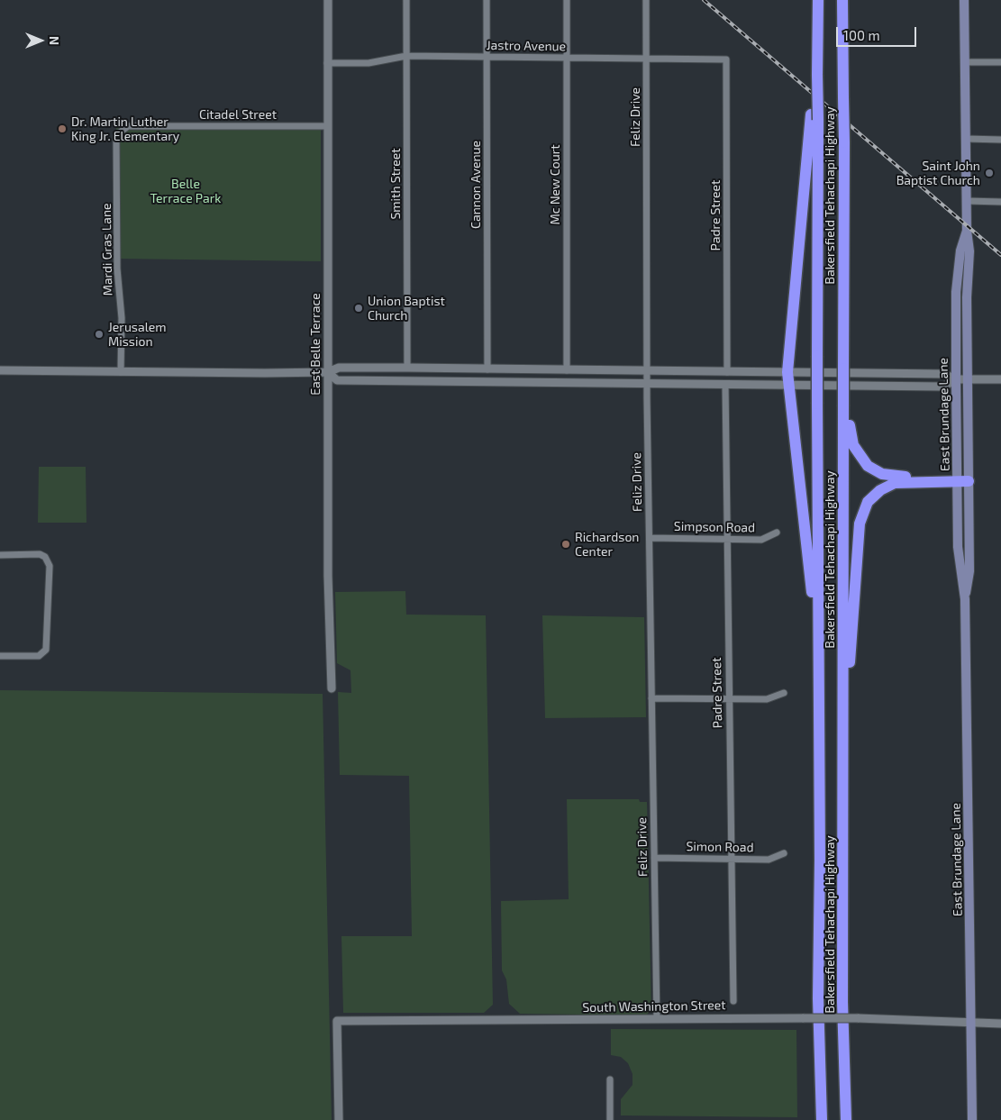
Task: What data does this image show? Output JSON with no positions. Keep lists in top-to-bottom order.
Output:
{
  "streets": {
    "highway": ["Bakersfield Tehachapi Highway"],
    "main road": ["East Brundage Lane"],
    "street": [
      "Jastro Avenue",
      "Citadel Street",
      "Feliz Drive",
      "Smith Street",
      "Cannon Avenue",
      "Mc New Court",
      "Padre Street",
      "Mardi Gras Lane",
      "East Belle Terrace",
      "Simpson Road",
      "Simon Road",
      "South Washington Street"
    ]
  },
  "crossings": [
    ["Jastro Avenue", "Feliz Drive"],
    ["Jastro Avenue", "Smith Street"],
    ["Jastro Avenue", "Cannon Avenue"],
    ["Jastro Avenue", "Mc New Court"],
    ["Jastro Avenue", "Padre Street"],
    ["Jastro Avenue", "East Belle Terrace"],
    ["Citadel Street", "Mardi Gras Lane"],
    ["Citadel Street", "East Belle Terrace"],
    ["Feliz Drive", "Simpson Road"],
    ["Feliz Drive", "Simon Road"],
    ["Feliz Drive", "South Washington Street"],
    ["Padre Street", "Simpson Road"],
    ["Padre Street", "Simon Road"],
    ["East Brundage Lane", "South Washington Street"]
  ],
  "parks": ["Belle Terrace Park"],
  "places": [
    "Dr. Martin Luther King Jr. Elementary",
    "Saint John Baptist Church",
    "Union Baptist Church",
    "Jerusalem Mission",
    "Richardson Center"
  ],
  "scale_bar": "100 m",
  "north": "right"
}
